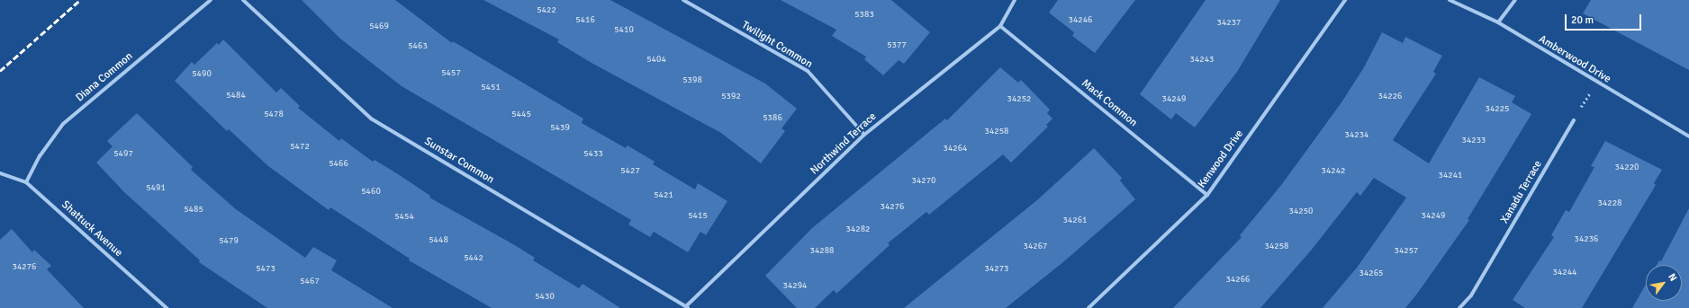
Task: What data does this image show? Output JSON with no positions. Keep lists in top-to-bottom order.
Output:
{
  "streets": {
    "street": [
      "Twilight Common",
      "Amberwood Drive",
      "Diana Common",
      "Mack Common",
      "Northwind Terrace",
      "Kenwood Drive",
      "Sunstar Common",
      "Xanadu Terrace",
      "Shattuck Avenue"
    ]
  },
  "crossings": [
    ["Twilight Common", "Northwind Terrace"],
    ["Diana Common", "Shattuck Avenue"],
    ["Mack Common", "Northwind Terrace"],
    ["Mack Common", "Kenwood Drive"],
    ["Northwind Terrace", "Sunstar Common"]
  ],
  "house_numbers": [
    "5422",
    "5383",
    "5416",
    "34246",
    "34237",
    "5469",
    "5410",
    "5377",
    "5463",
    "5404",
    "34243",
    "5457",
    "5490",
    "5398",
    "5451",
    "5484",
    "5392",
    "34226",
    "34252",
    "34249",
    "34225",
    "5478",
    "5445",
    "5386",
    "5439",
    "34258",
    "34234",
    "34233",
    "5472",
    "34264",
    "5497",
    "5433",
    "5466",
    "34220",
    "5427",
    "34242",
    "34241",
    "34270",
    "5491",
    "5460",
    "5421",
    "34228",
    "34276",
    "5485",
    "34250",
    "5415",
    "34249",
    "5454",
    "34261",
    "34282",
    "34236",
    "5448",
    "5479",
    "34267",
    "34258",
    "34288",
    "34257",
    "5442",
    "34276",
    "5473",
    "34273",
    "34244",
    "34265",
    "34266",
    "5467",
    "34294",
    "5430"
  ],
  "scale_bar": "20 m",
  "north": "top right"
}
